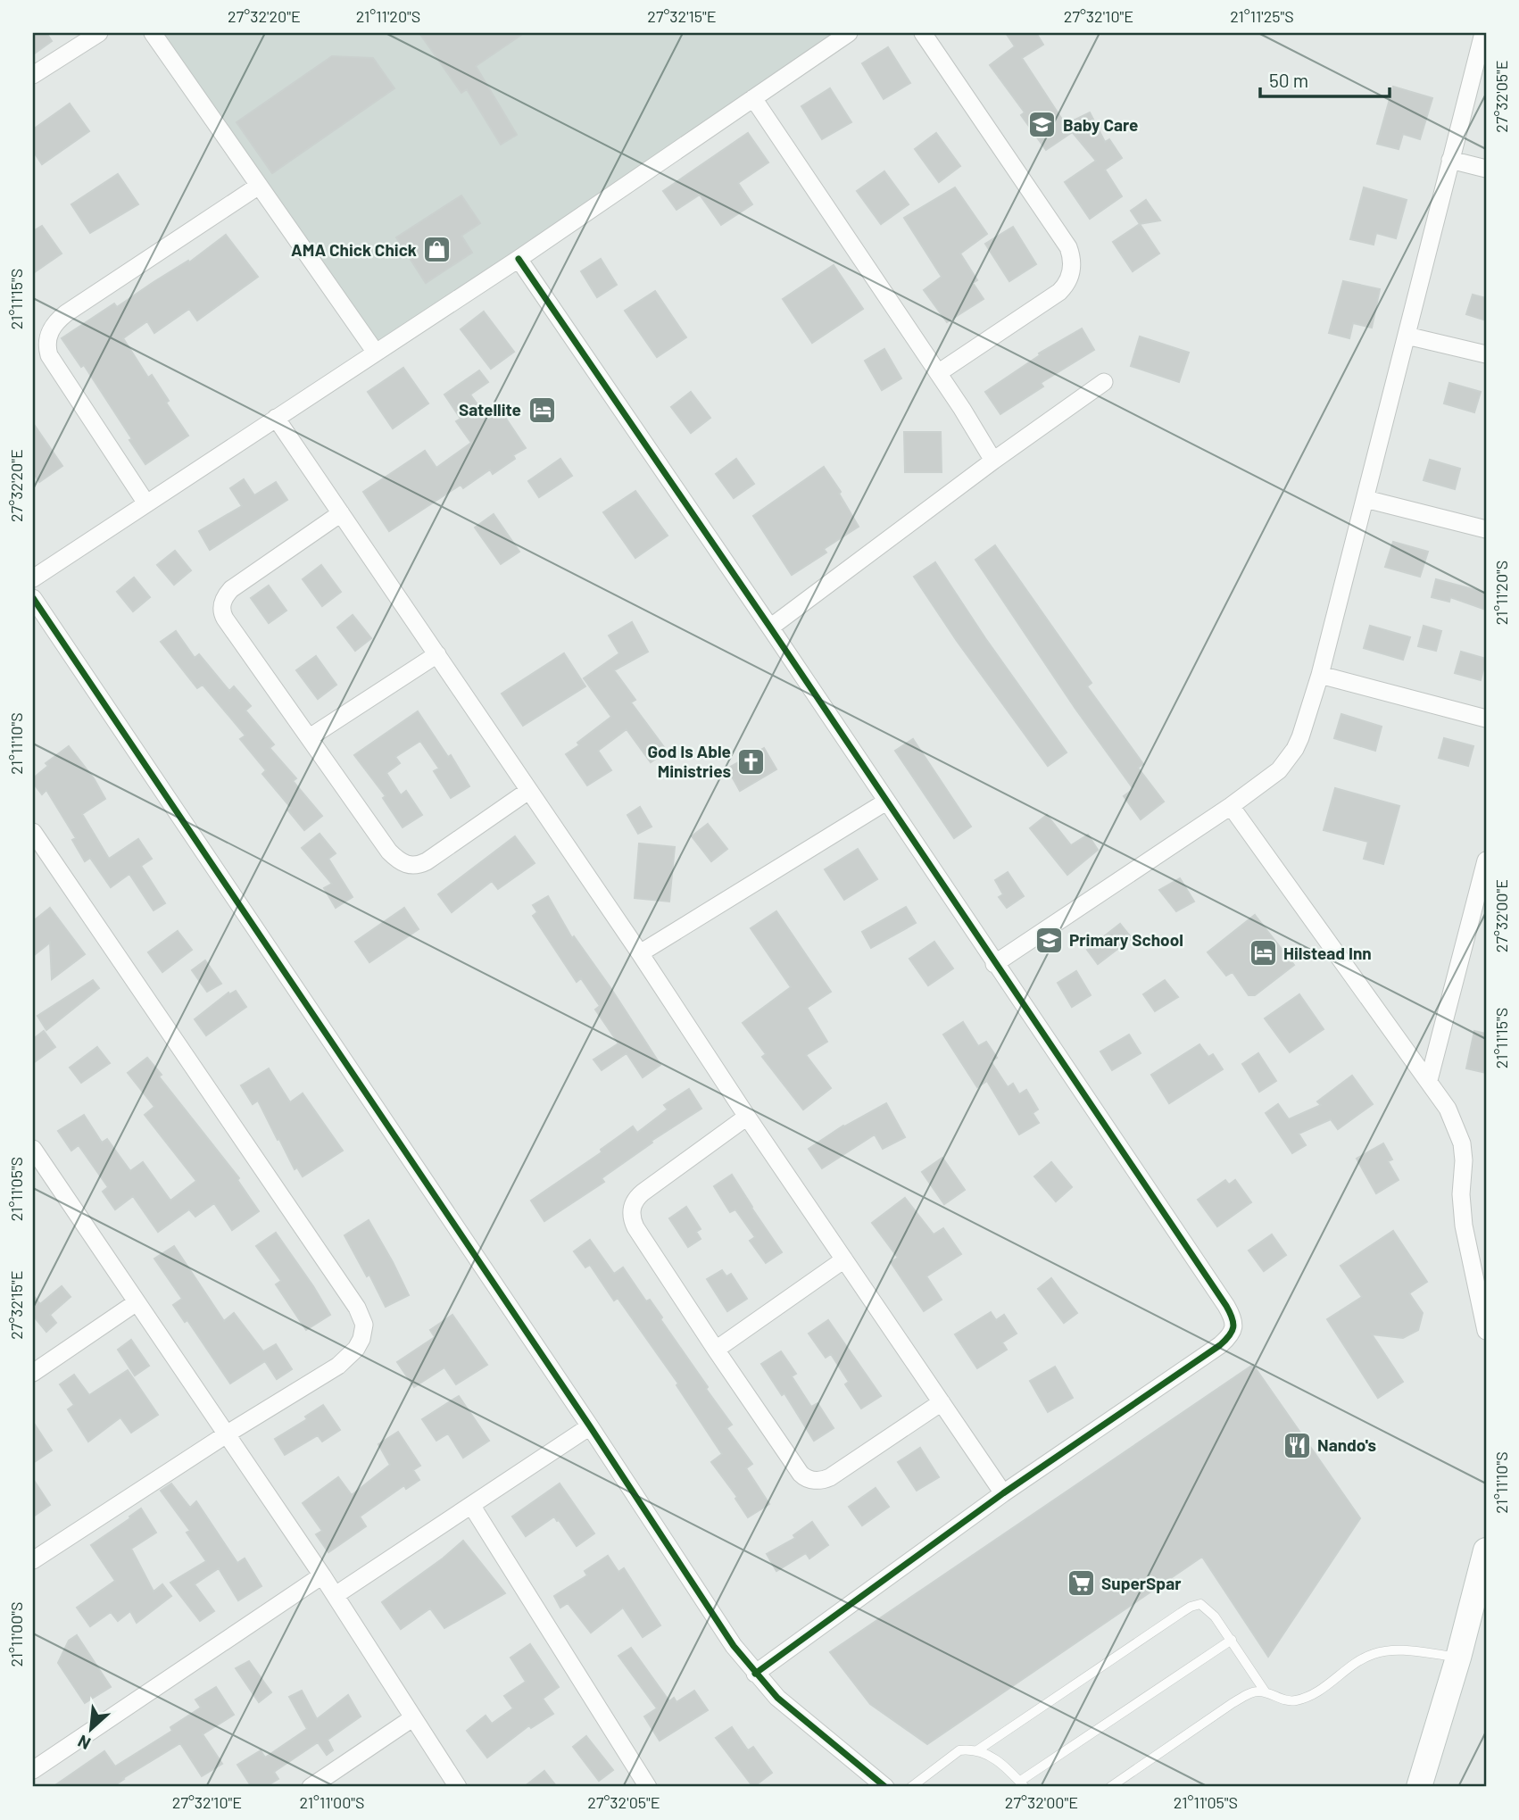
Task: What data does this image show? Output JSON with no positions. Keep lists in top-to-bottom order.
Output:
{
  "places": {
    "school or university": ["Baby Care", "Primary School"],
    "shop": ["AMA Chick Chick"],
    "hotel": ["Satellite", "Hilstead Inn"],
    "church": ["God Is Able Ministries"],
    "restaurant": ["Nando's"],
    "supermarket": ["SuperSpar"]
  },
  "scale_bar": "50 m",
  "north": "bottom left",
  "coordinates": [
    "27°32'20\"E",
    "21°11'20\"S",
    "27°32'15\"E",
    "27°32'10\"E",
    "21°11'25\"S",
    "27°32'05\"E",
    "21°11'15\"S",
    "21°11'10\"S",
    "27°32'00\"E",
    "21°11'05\"S",
    "21°11'00\"S"
  ]
}
